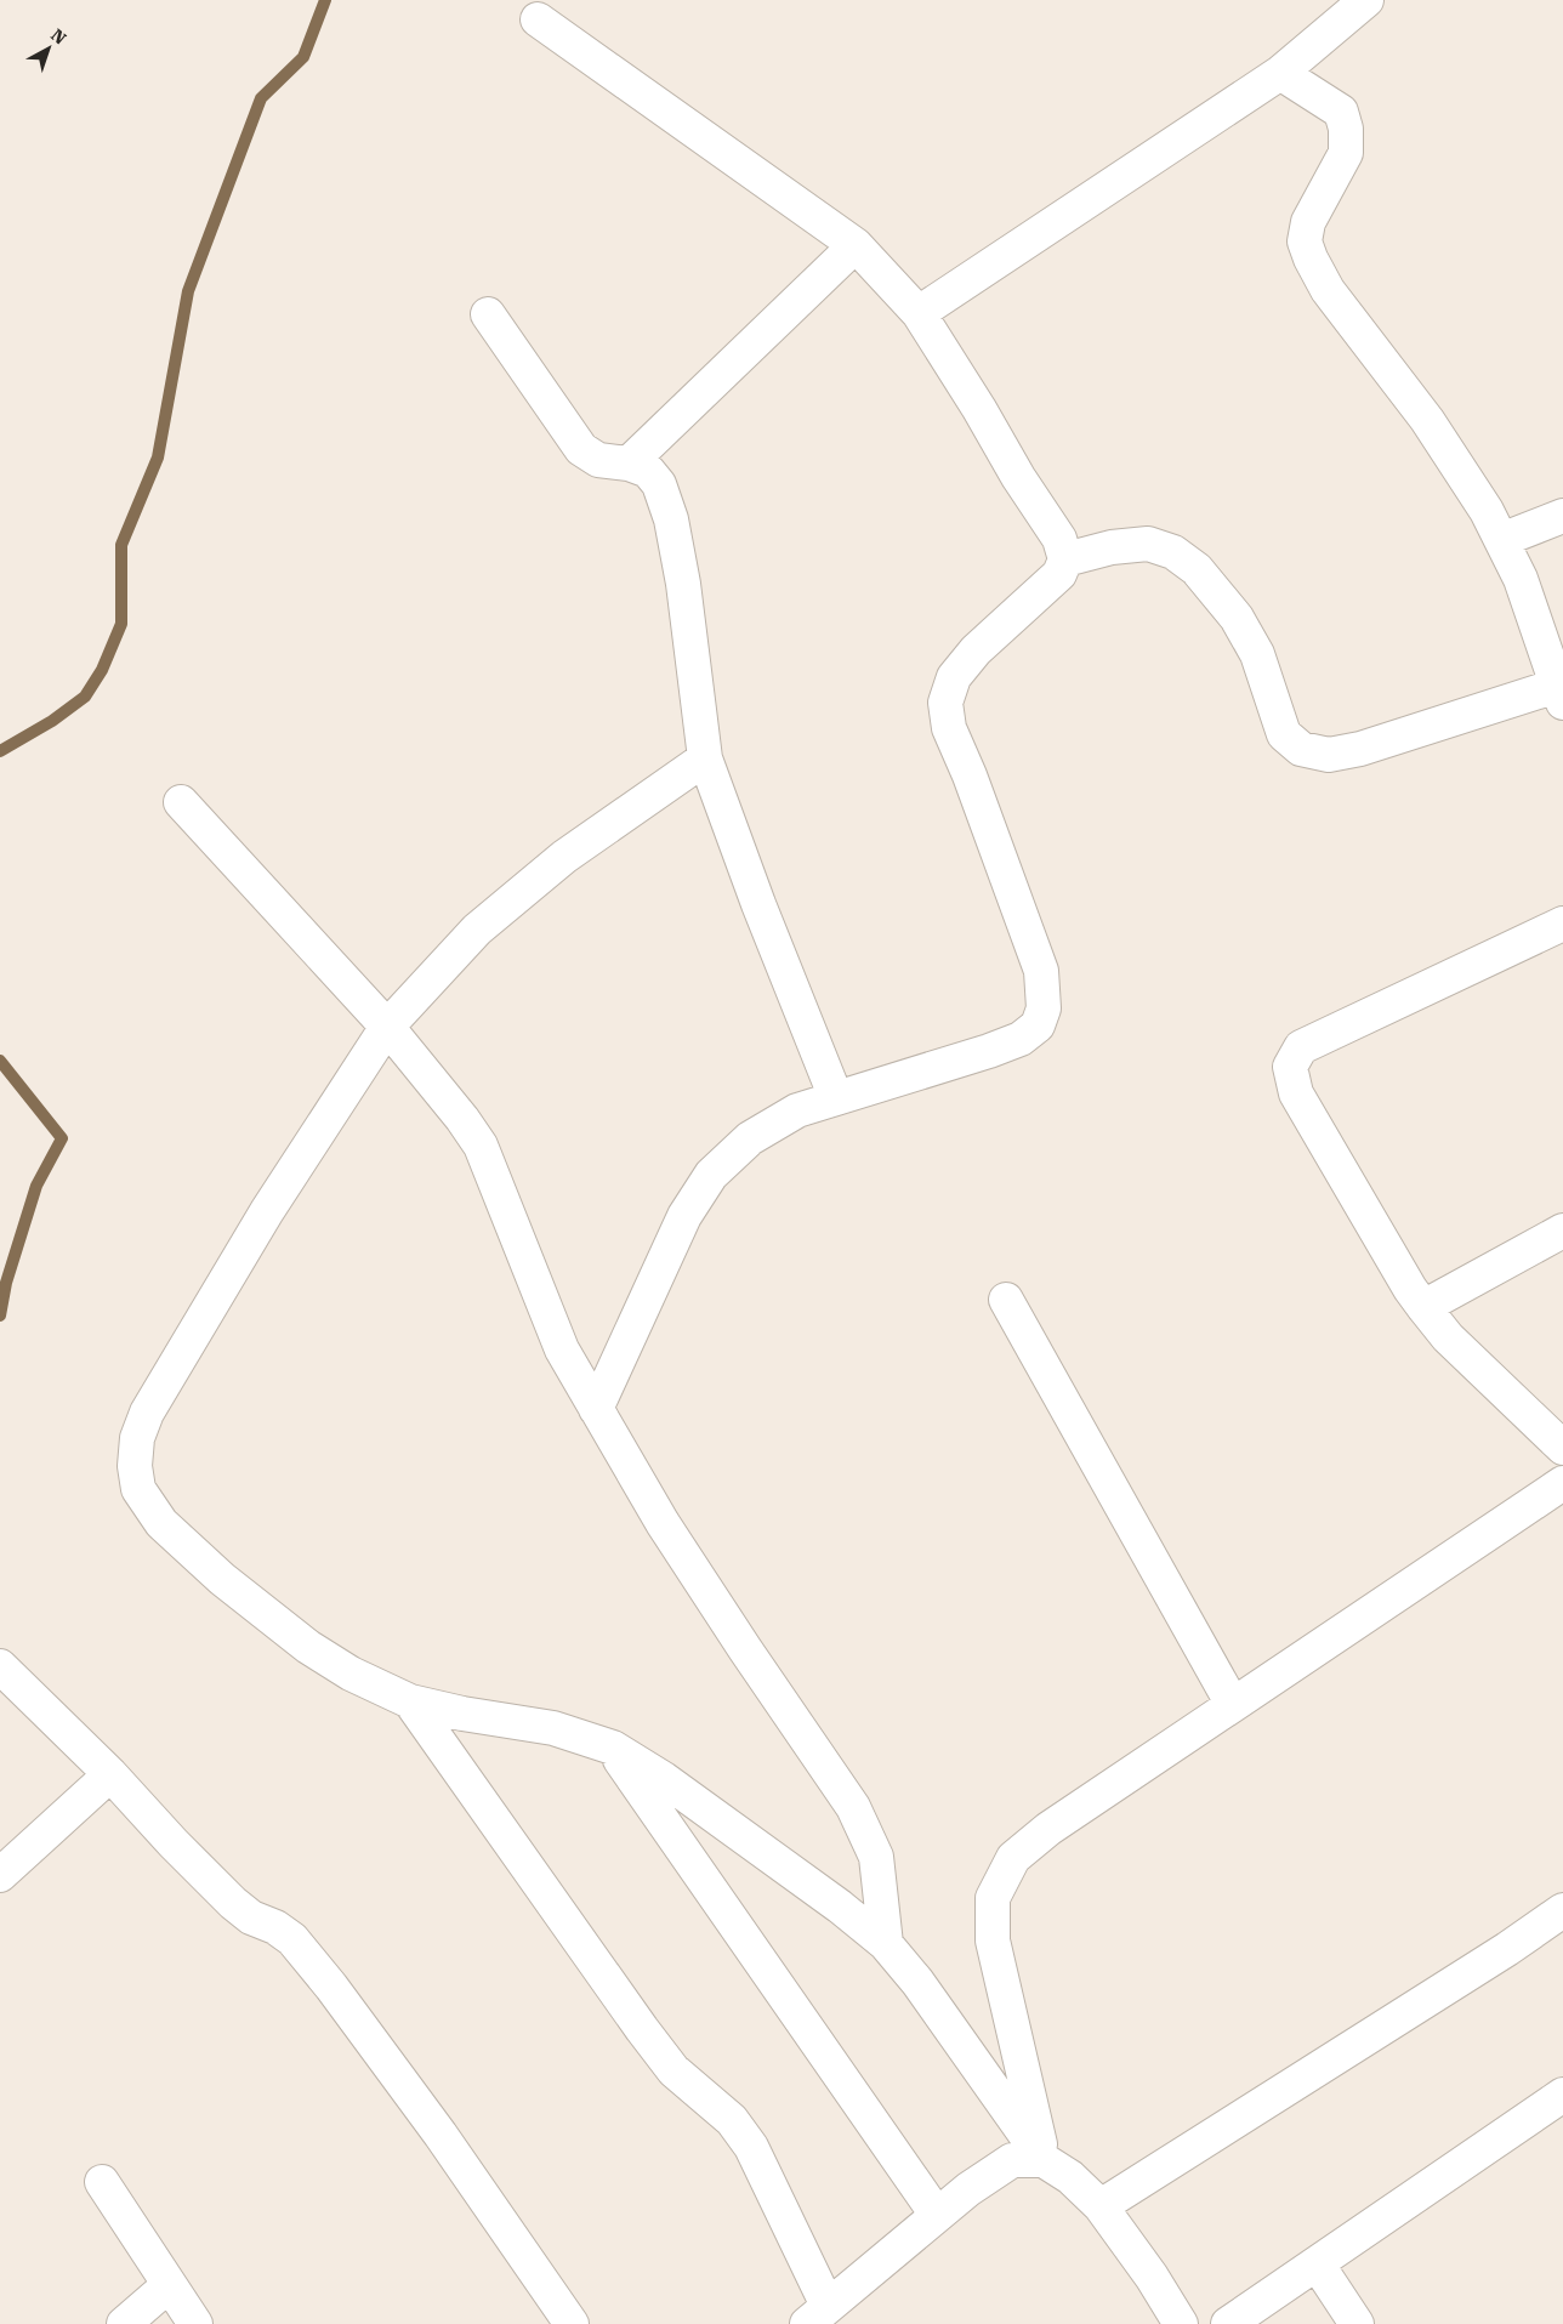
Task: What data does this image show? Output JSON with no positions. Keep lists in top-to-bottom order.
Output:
{
  "north": "top right"
}
